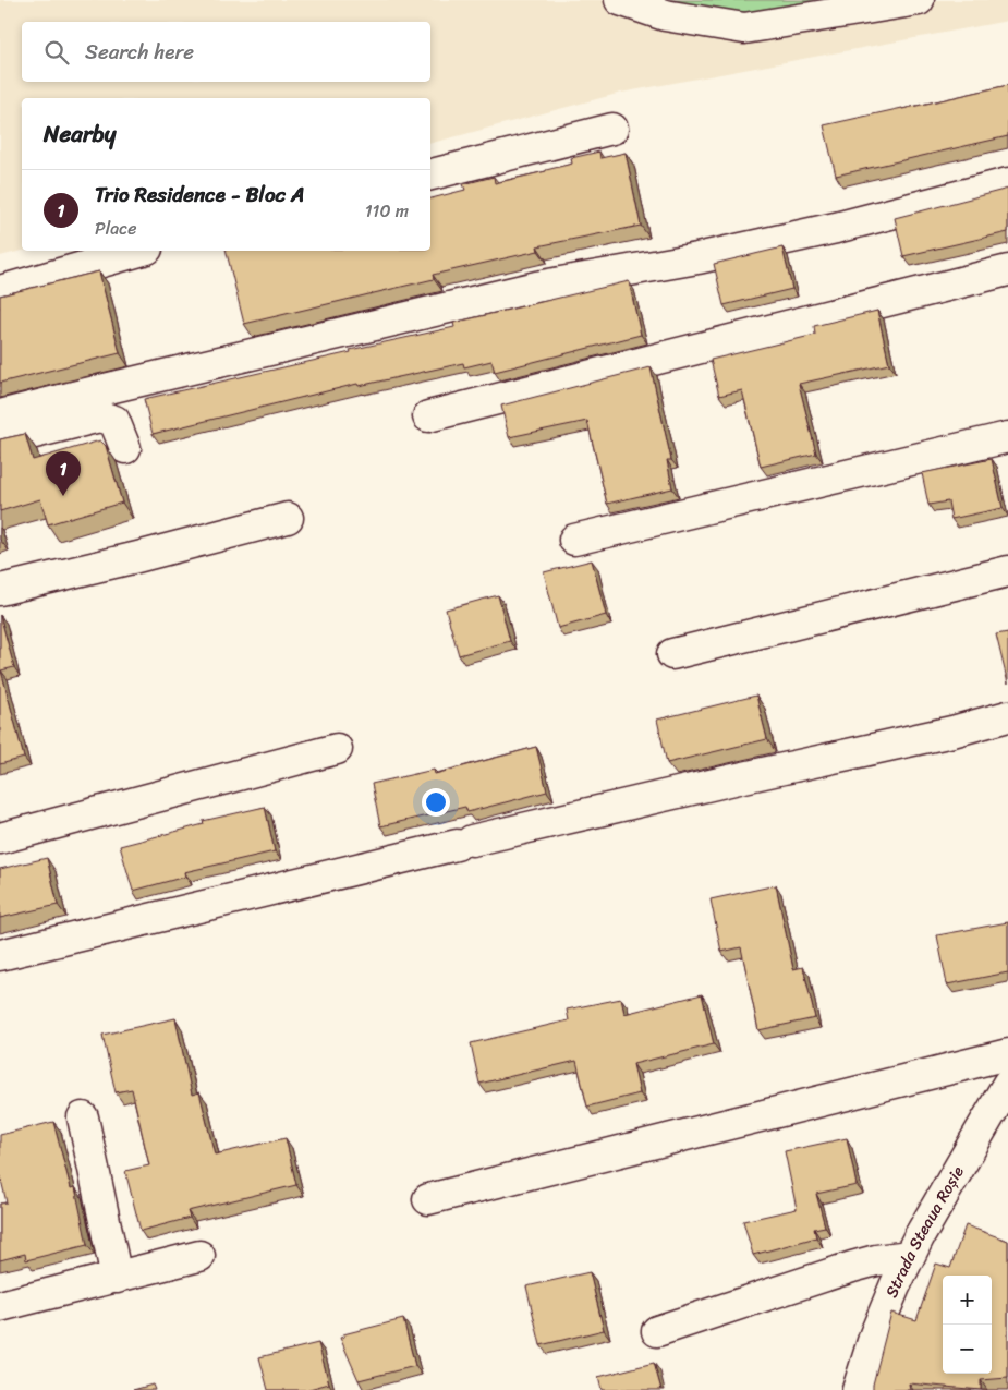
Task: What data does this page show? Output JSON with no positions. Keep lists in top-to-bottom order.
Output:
{
  "streets": {
    "street": ["Strada Steaua Roșie"]
  },
  "page": {
    "search": "Search here",
    "heading": "Nearby",
    "list": [
      {
        "mark": "1",
        "name": "Trio Residence - Bloc A",
        "note": "Place",
        "value": "110 m"
      }
    ],
    "pins": "1",
    "map_buttons": ["+", "−"]
  }
}
